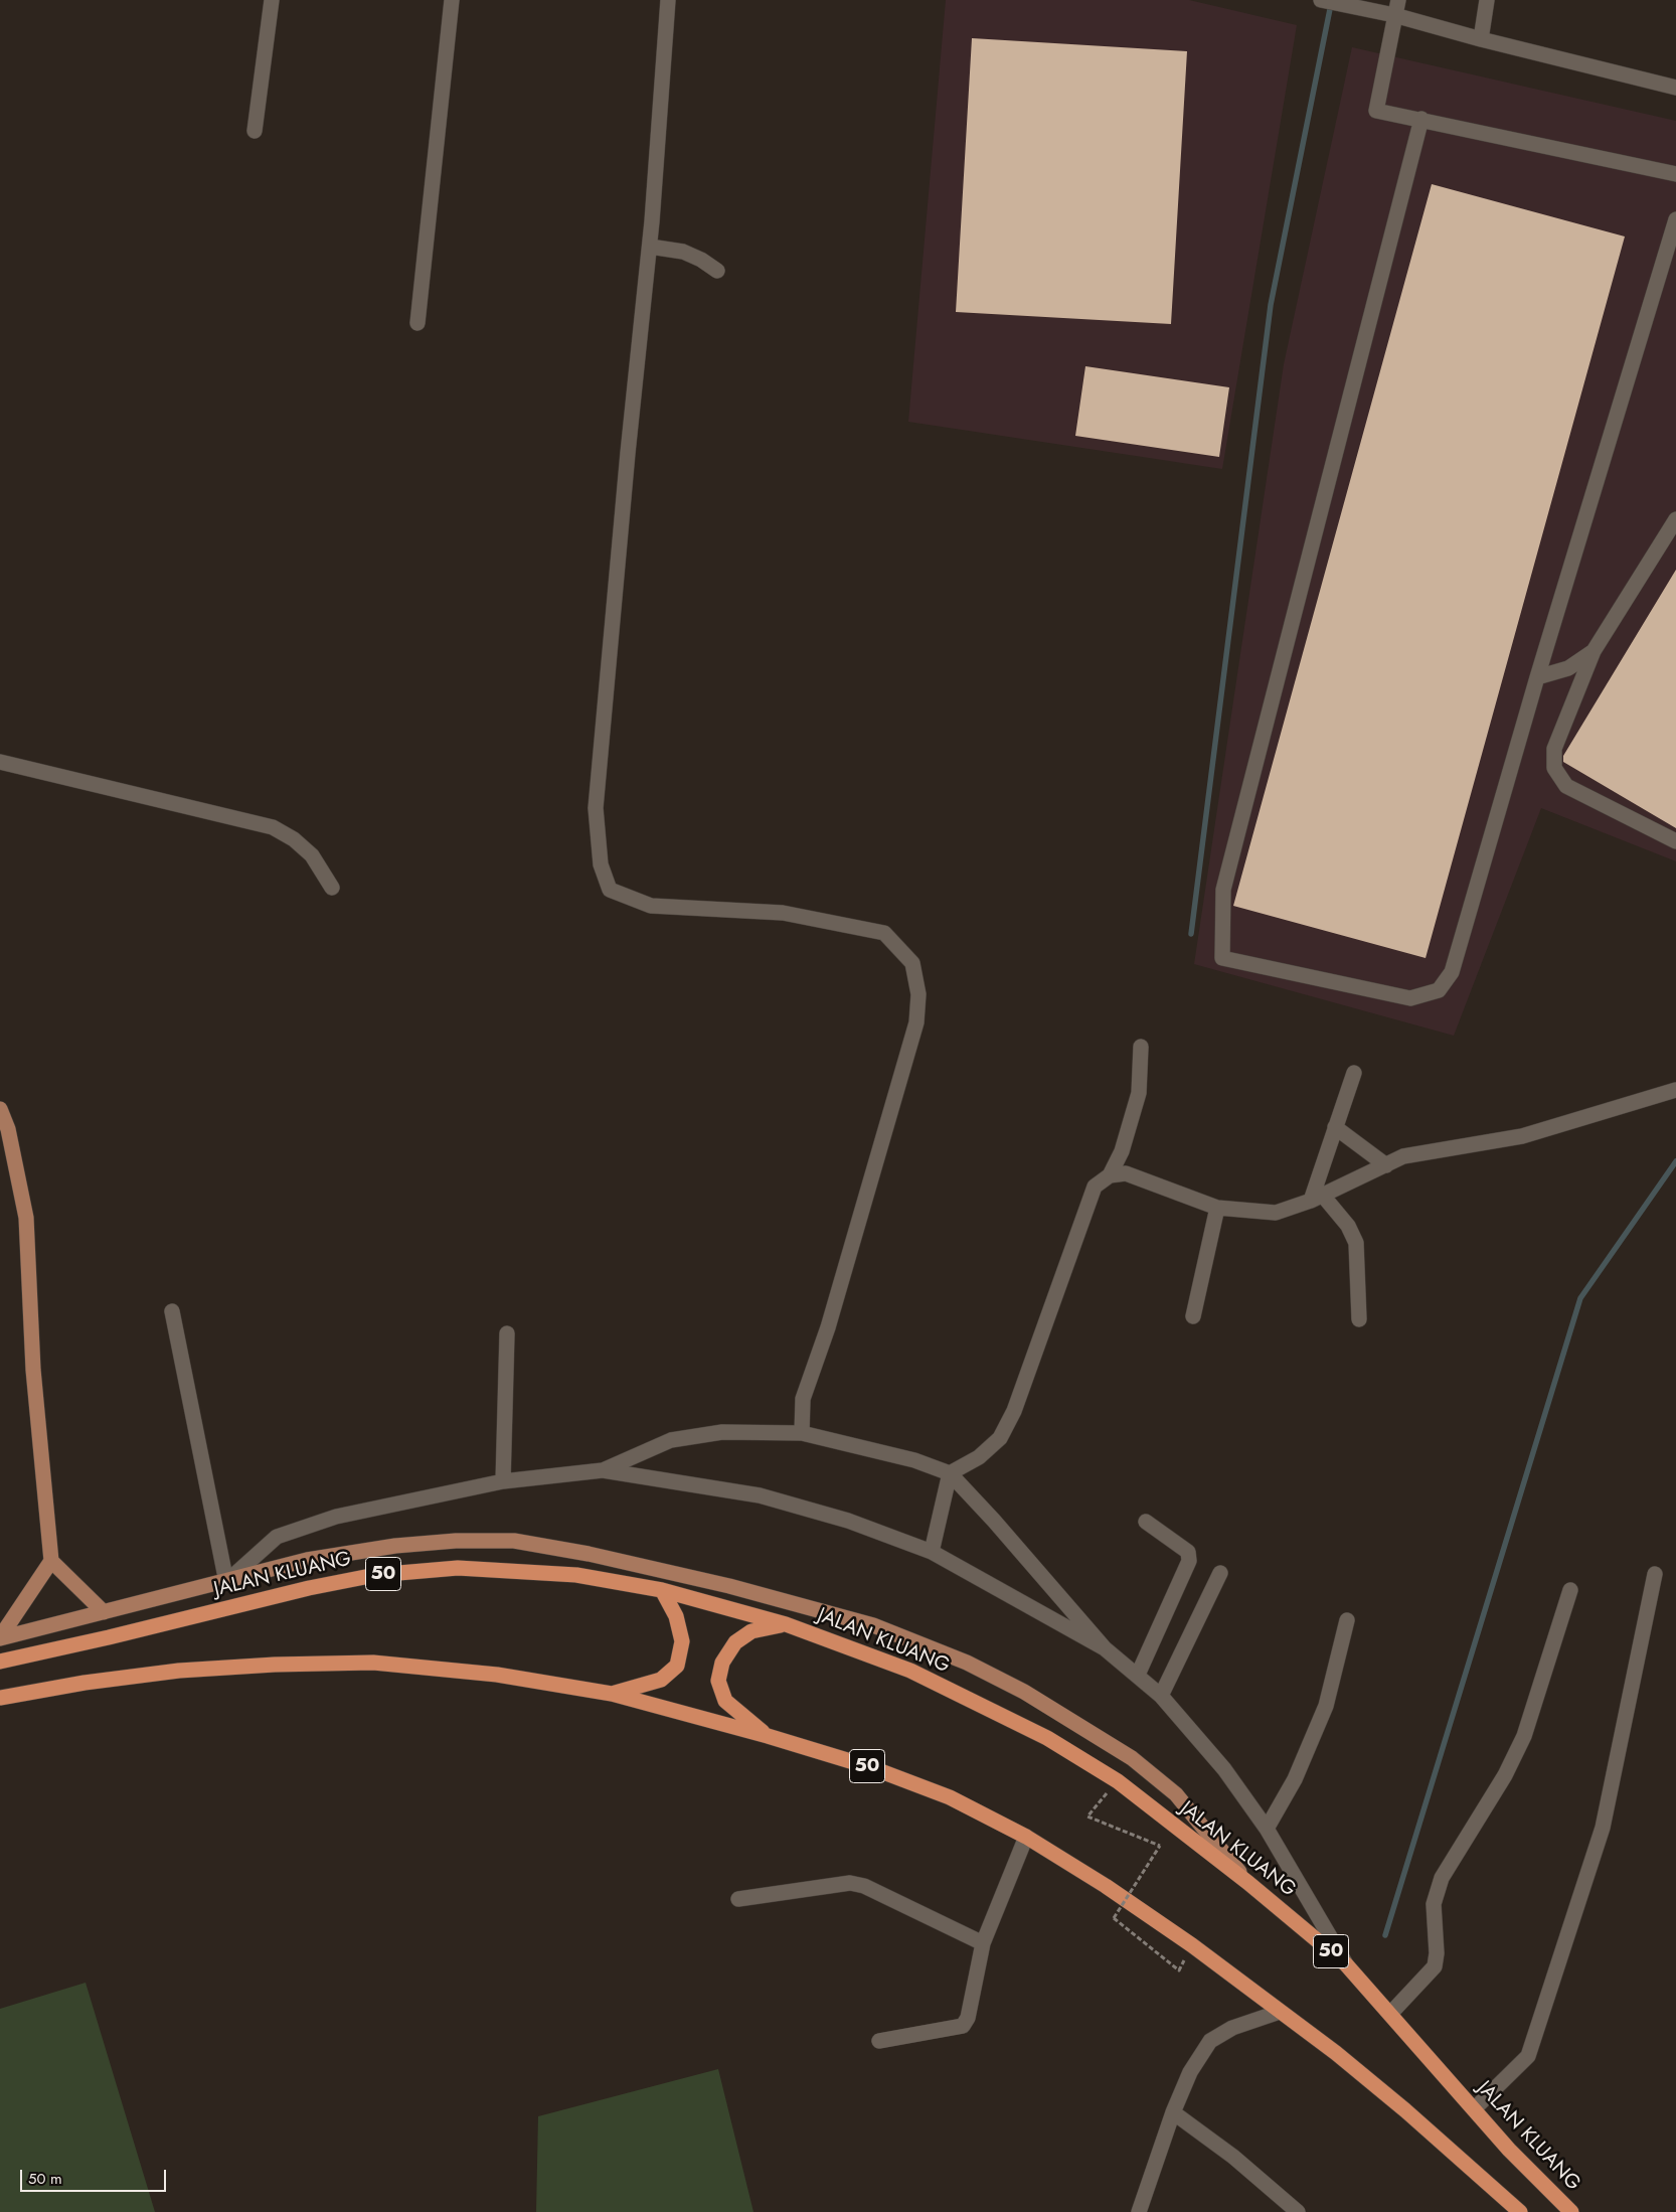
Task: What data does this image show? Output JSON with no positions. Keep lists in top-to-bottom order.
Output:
{
  "streets": {
    "highway": ["50", "JALAN KLUANG"]
  },
  "scale_bar": "50 m"
}
